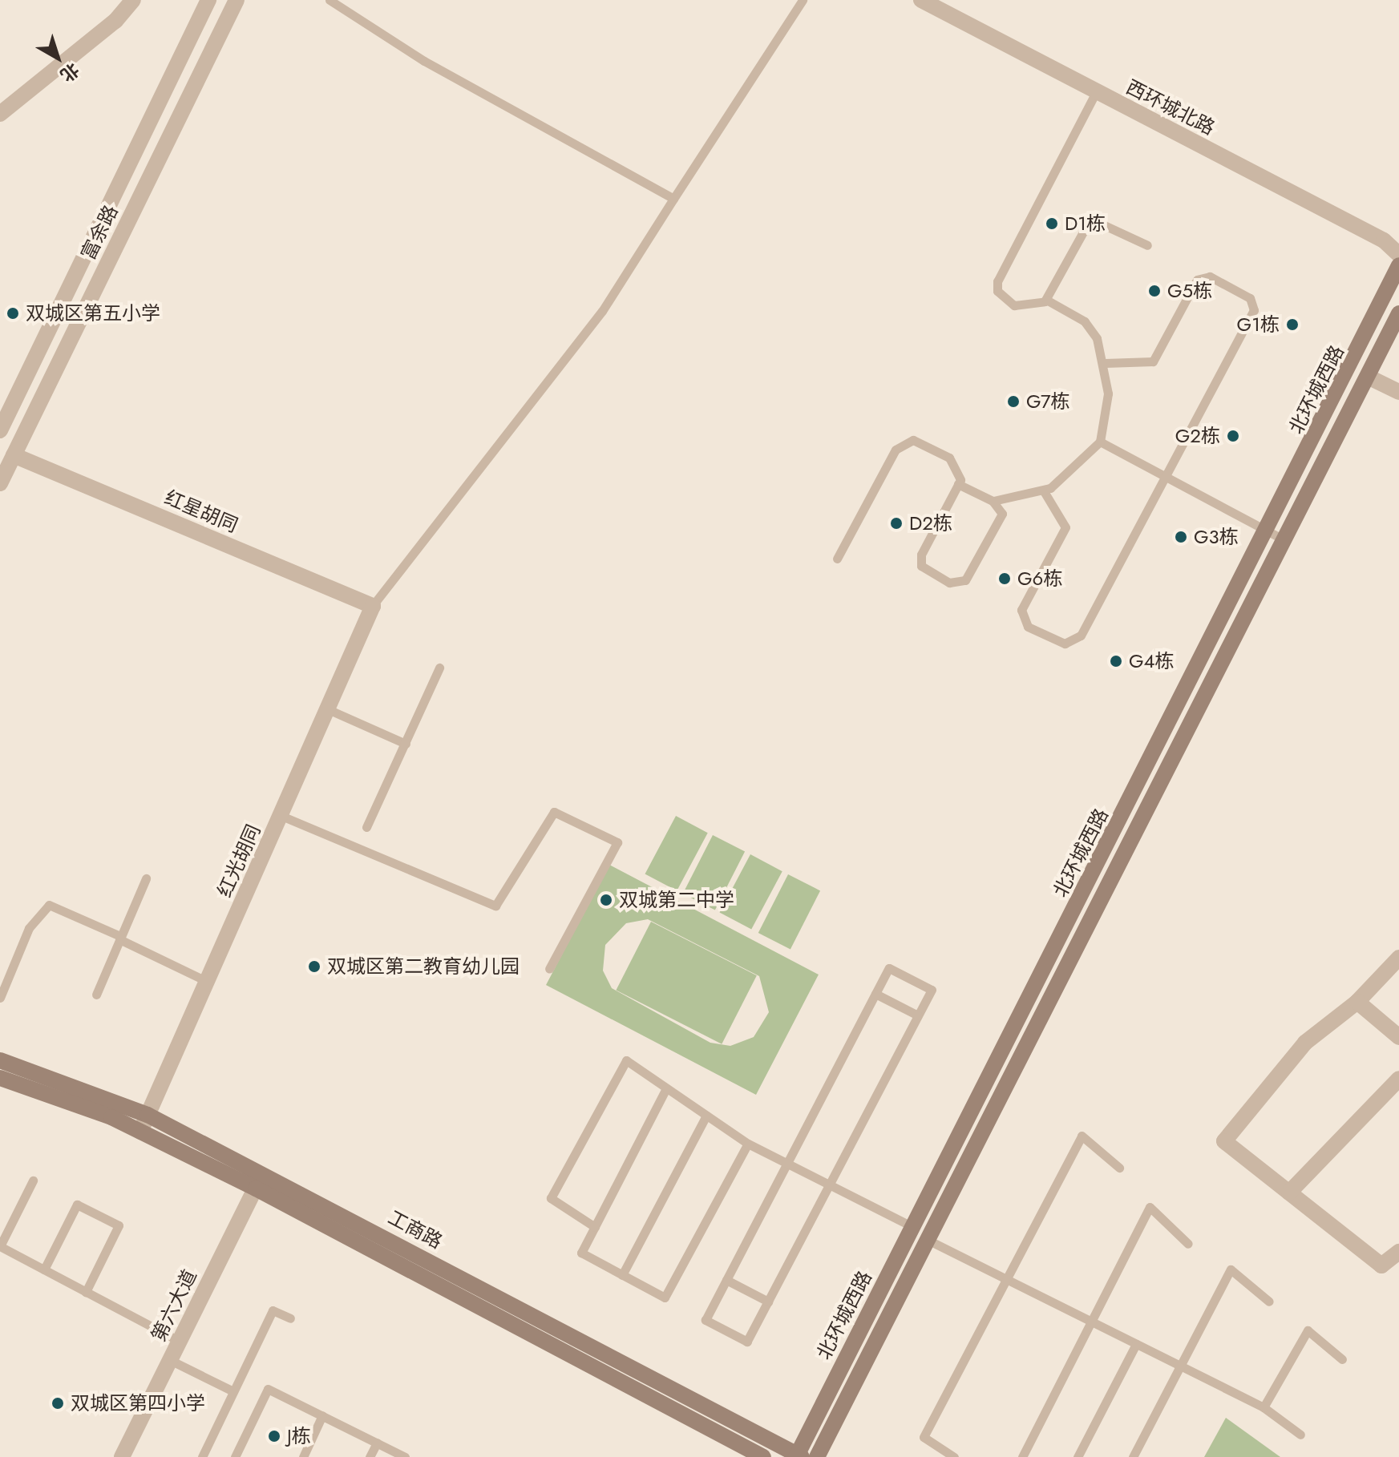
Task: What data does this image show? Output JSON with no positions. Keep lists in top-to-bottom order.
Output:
{
  "streets": {
    "main road": ["北环城西路", "工商路"],
    "street": [
      "西环城北路",
      "富余路",
      "红星胡同",
      "红光胡同",
      "第六大道"
    ]
  },
  "crossings": [
    ["富余路", "红星胡同"],
    ["北环城西路", "工商路"],
    ["红星胡同", "红光胡同"],
    ["红光胡同", "工商路"],
    ["工商路", "第六大道"]
  ],
  "places": [
    "D1栋",
    "G5栋",
    "双城区第五小学",
    "G1栋",
    "G7栋",
    "G2栋",
    "D2栋",
    "G3栋",
    "G6栋",
    "G4栋",
    "双城第二中学",
    "双城区第二教育幼儿园",
    "双城区第四小学",
    "J栋"
  ],
  "north": "bottom right"
}
